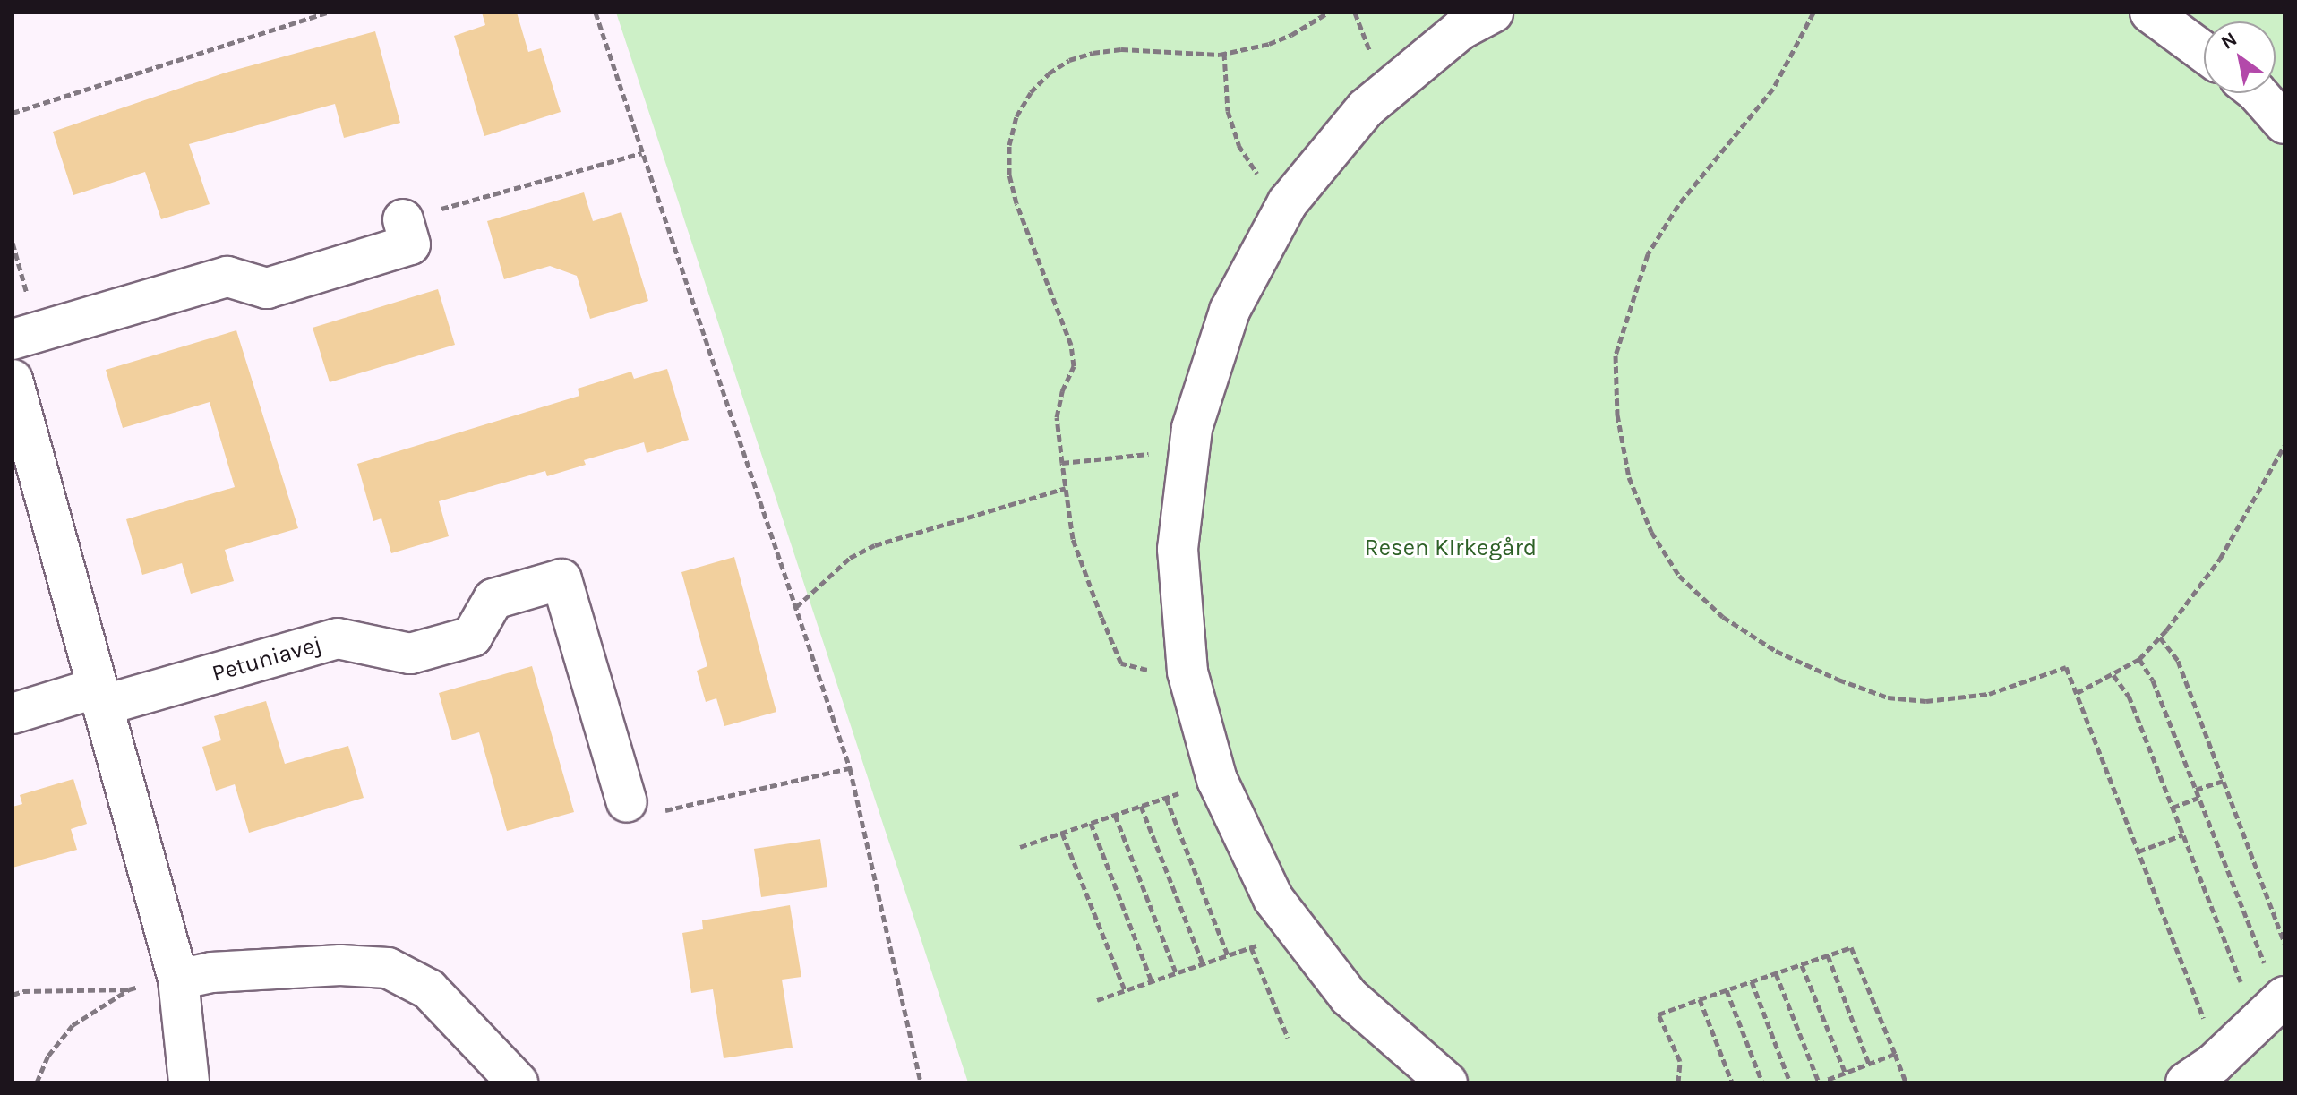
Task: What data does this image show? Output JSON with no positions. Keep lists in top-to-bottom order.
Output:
{
  "streets": {
    "street": ["Petuniavej"]
  },
  "parks": ["Resen KIrkegård"],
  "north": "top left"
}
